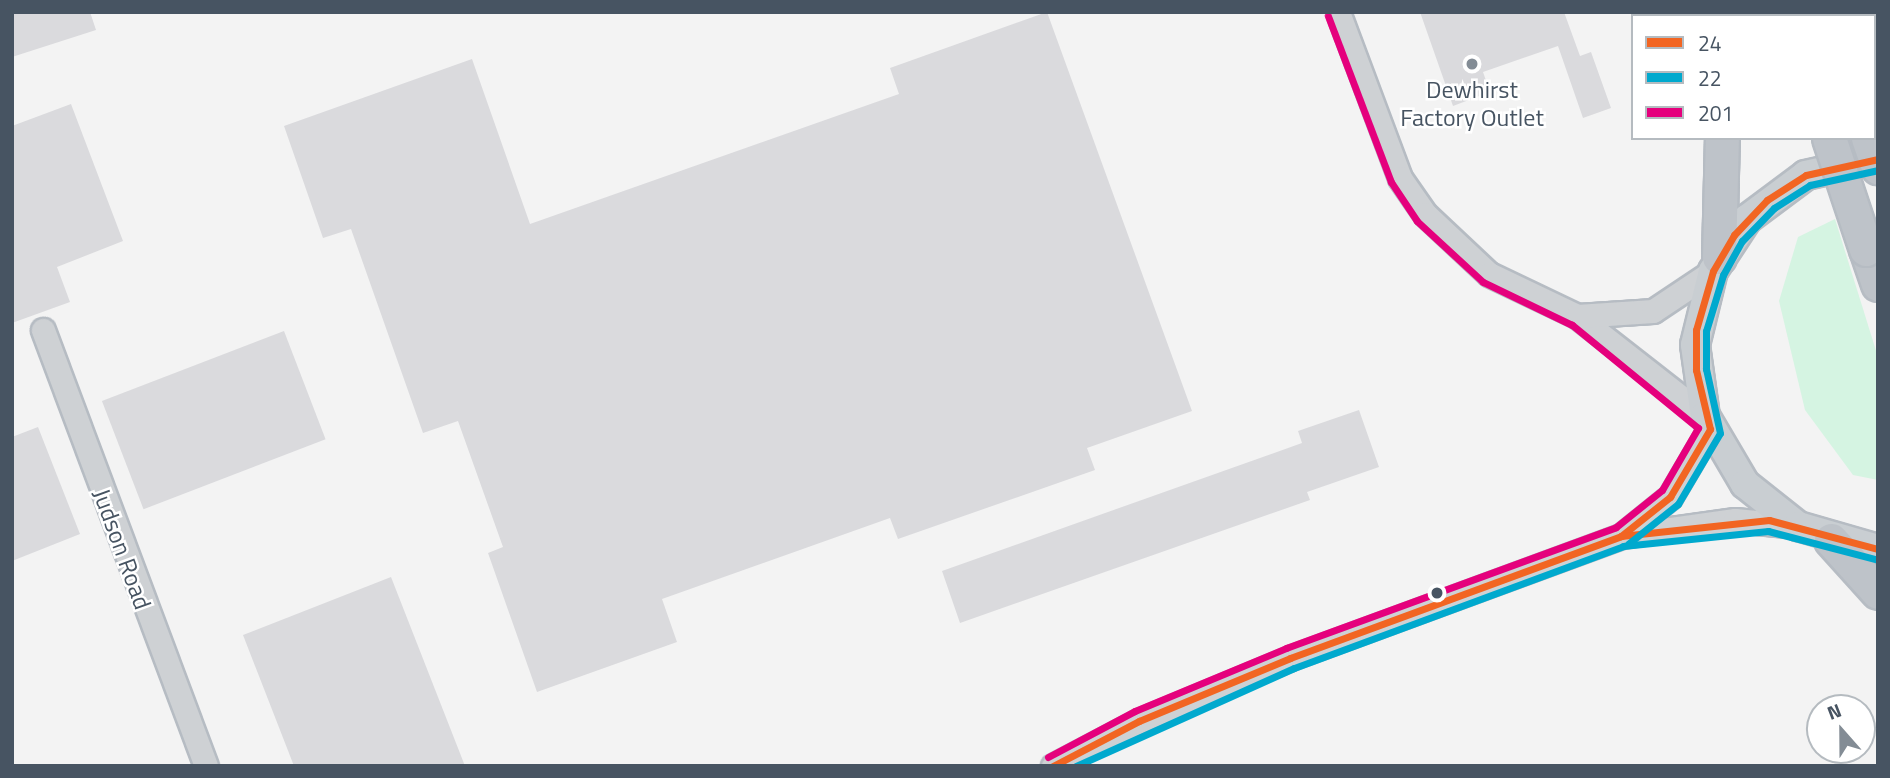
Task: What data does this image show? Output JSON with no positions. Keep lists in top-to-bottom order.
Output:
{
  "streets": {
    "street": ["Judson Road"]
  },
  "places": ["Dewhirst Factory Outlet"],
  "lines": ["transit line 201", "transit line 24", "transit line 22"],
  "legend": ["24", "22", "201"],
  "north": "top"
}
